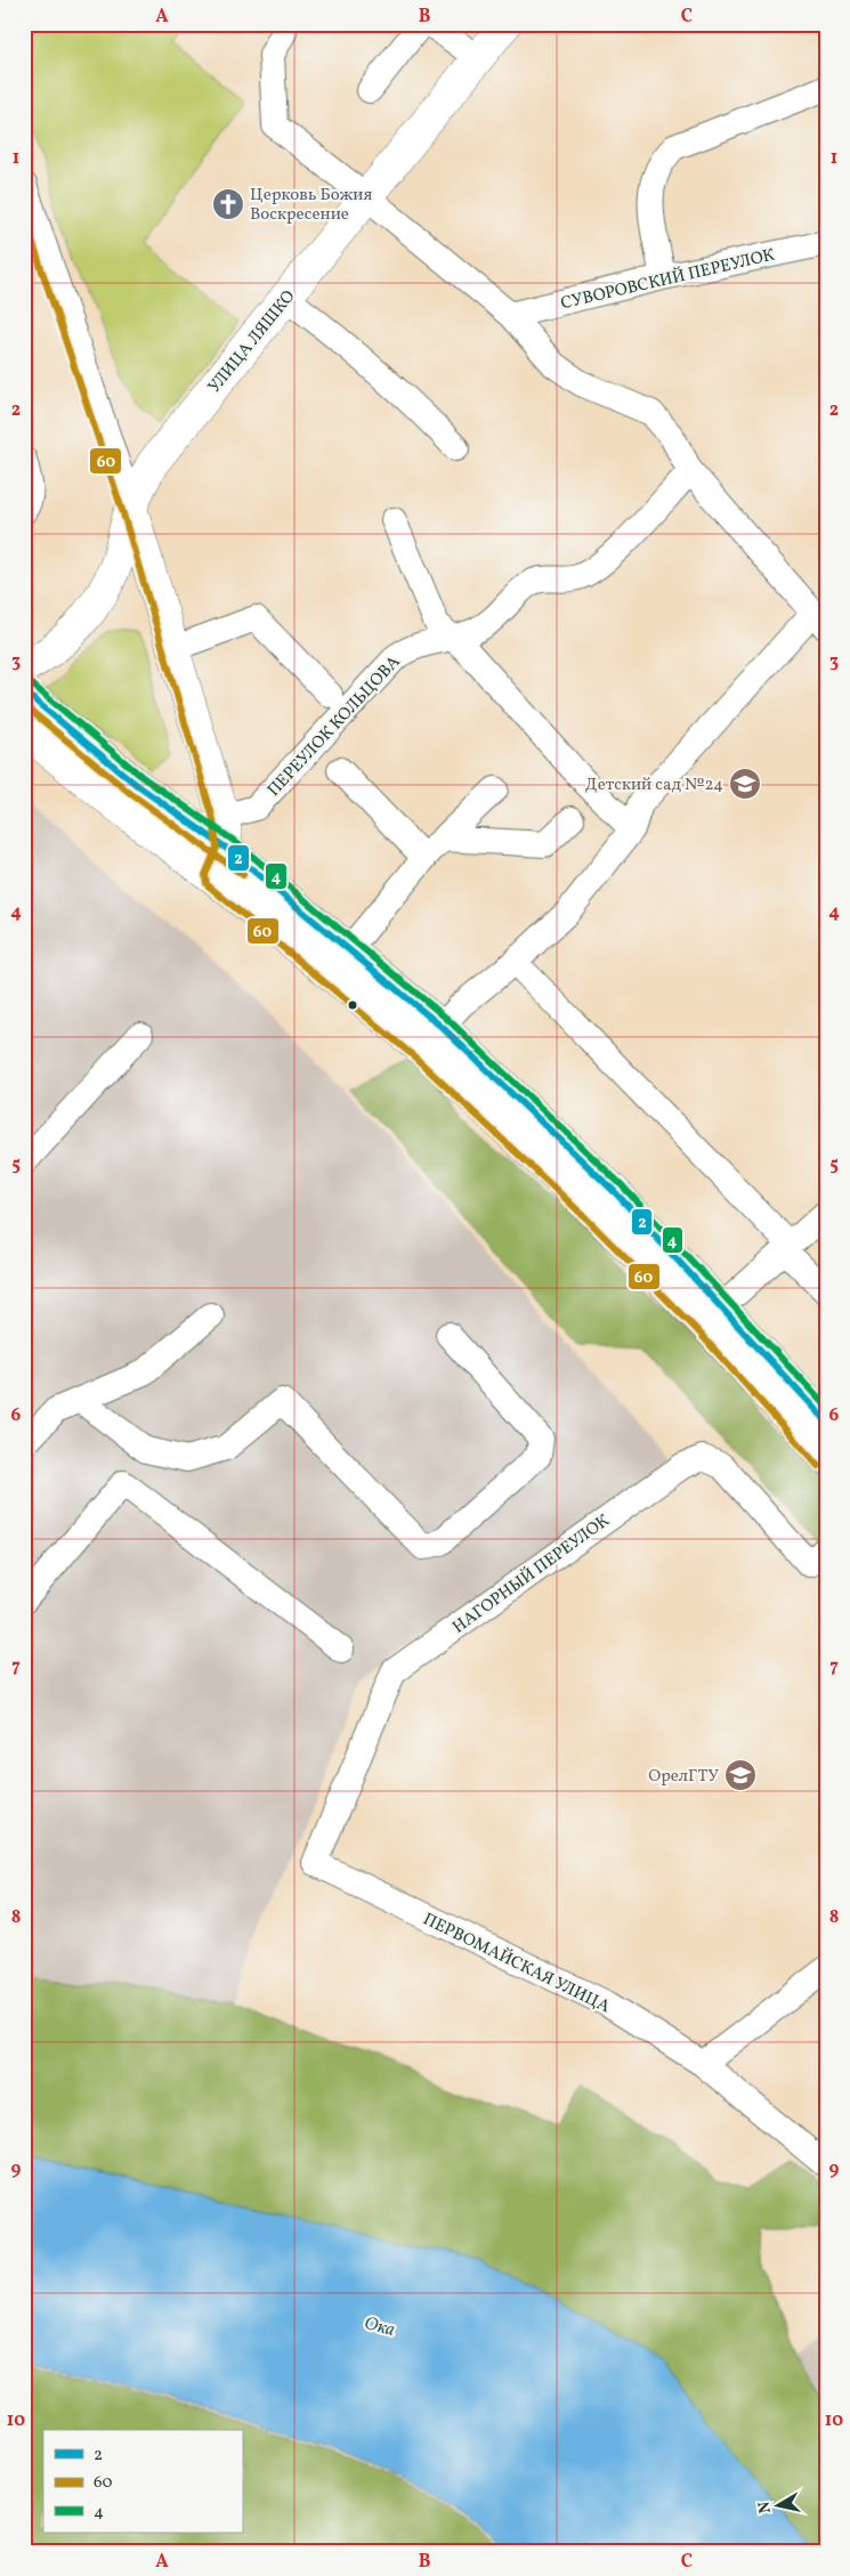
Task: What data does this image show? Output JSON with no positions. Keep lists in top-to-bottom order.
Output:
{
  "streets": {
    "main road": ["УЛИЦА ЛЯШКО"],
    "street": [
      "СУВОРОВСКИЙ ПЕРЕУЛОК",
      "ПЕРЕУЛОК КОЛЬЦОВА",
      "НАГОРНЫЙ ПЕРЕУЛОК",
      "ПЕРВОМАЙСКАЯ УЛИЦА"
    ]
  },
  "crossings": [
    ["НАГОРНЫЙ ПЕРЕУЛОК", "ПЕРВОМАЙСКАЯ УЛИЦА"]
  ],
  "water": ["Ока"],
  "places": {
    "church": ["Церковь Божия Воскресение"],
    "school or university": ["Детский сад №24", "ОрелГТУ"]
  },
  "lines": ["transit line 60", "transit line 4", "transit line 2"],
  "legend": ["2", "60", "4"],
  "north": "left",
  "grid": {
    "columns": ["A", "B", "C"],
    "rows": [
      "1",
      "2",
      "3",
      "4",
      "5",
      "6",
      "7",
      "8",
      "9",
      "10"
    ]
  }
}
